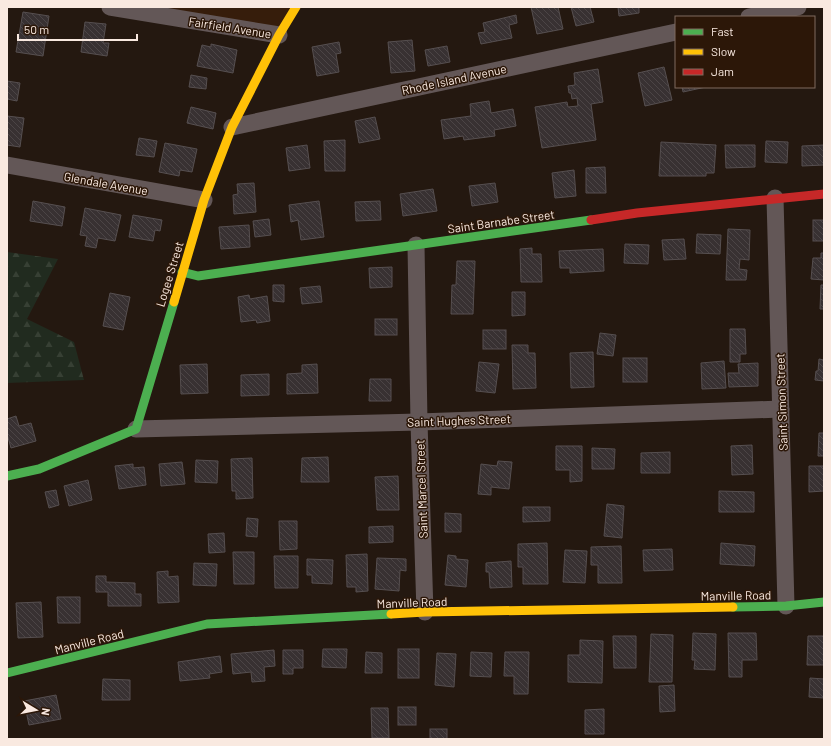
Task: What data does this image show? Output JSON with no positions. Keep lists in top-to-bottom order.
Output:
{
  "streets": {
    "street": [
      "Fairfield Avenue",
      "Rhode Island Avenue",
      "Glendale Avenue",
      "Saint Barnabe Street",
      "Logee Street",
      "Saint Simon Street",
      "Saint Hughes Street",
      "Saint Marcel Street",
      "Manville Road"
    ]
  },
  "crossings": [
    ["Fairfield Avenue", "Logee Street"],
    ["Rhode Island Avenue", "Logee Street"],
    ["Glendale Avenue", "Logee Street"],
    ["Saint Barnabe Street", "Logee Street"],
    ["Saint Barnabe Street", "Saint Simon Street"],
    ["Saint Barnabe Street", "Saint Marcel Street"],
    ["Logee Street", "Saint Hughes Street"],
    ["Saint Simon Street", "Saint Hughes Street"],
    ["Saint Simon Street", "Manville Road"],
    ["Saint Hughes Street", "Saint Marcel Street"],
    ["Saint Marcel Street", "Manville Road"]
  ],
  "legend": ["Fast", "Slow", "Jam"],
  "scale_bar": "50 m",
  "north": "right"
}
